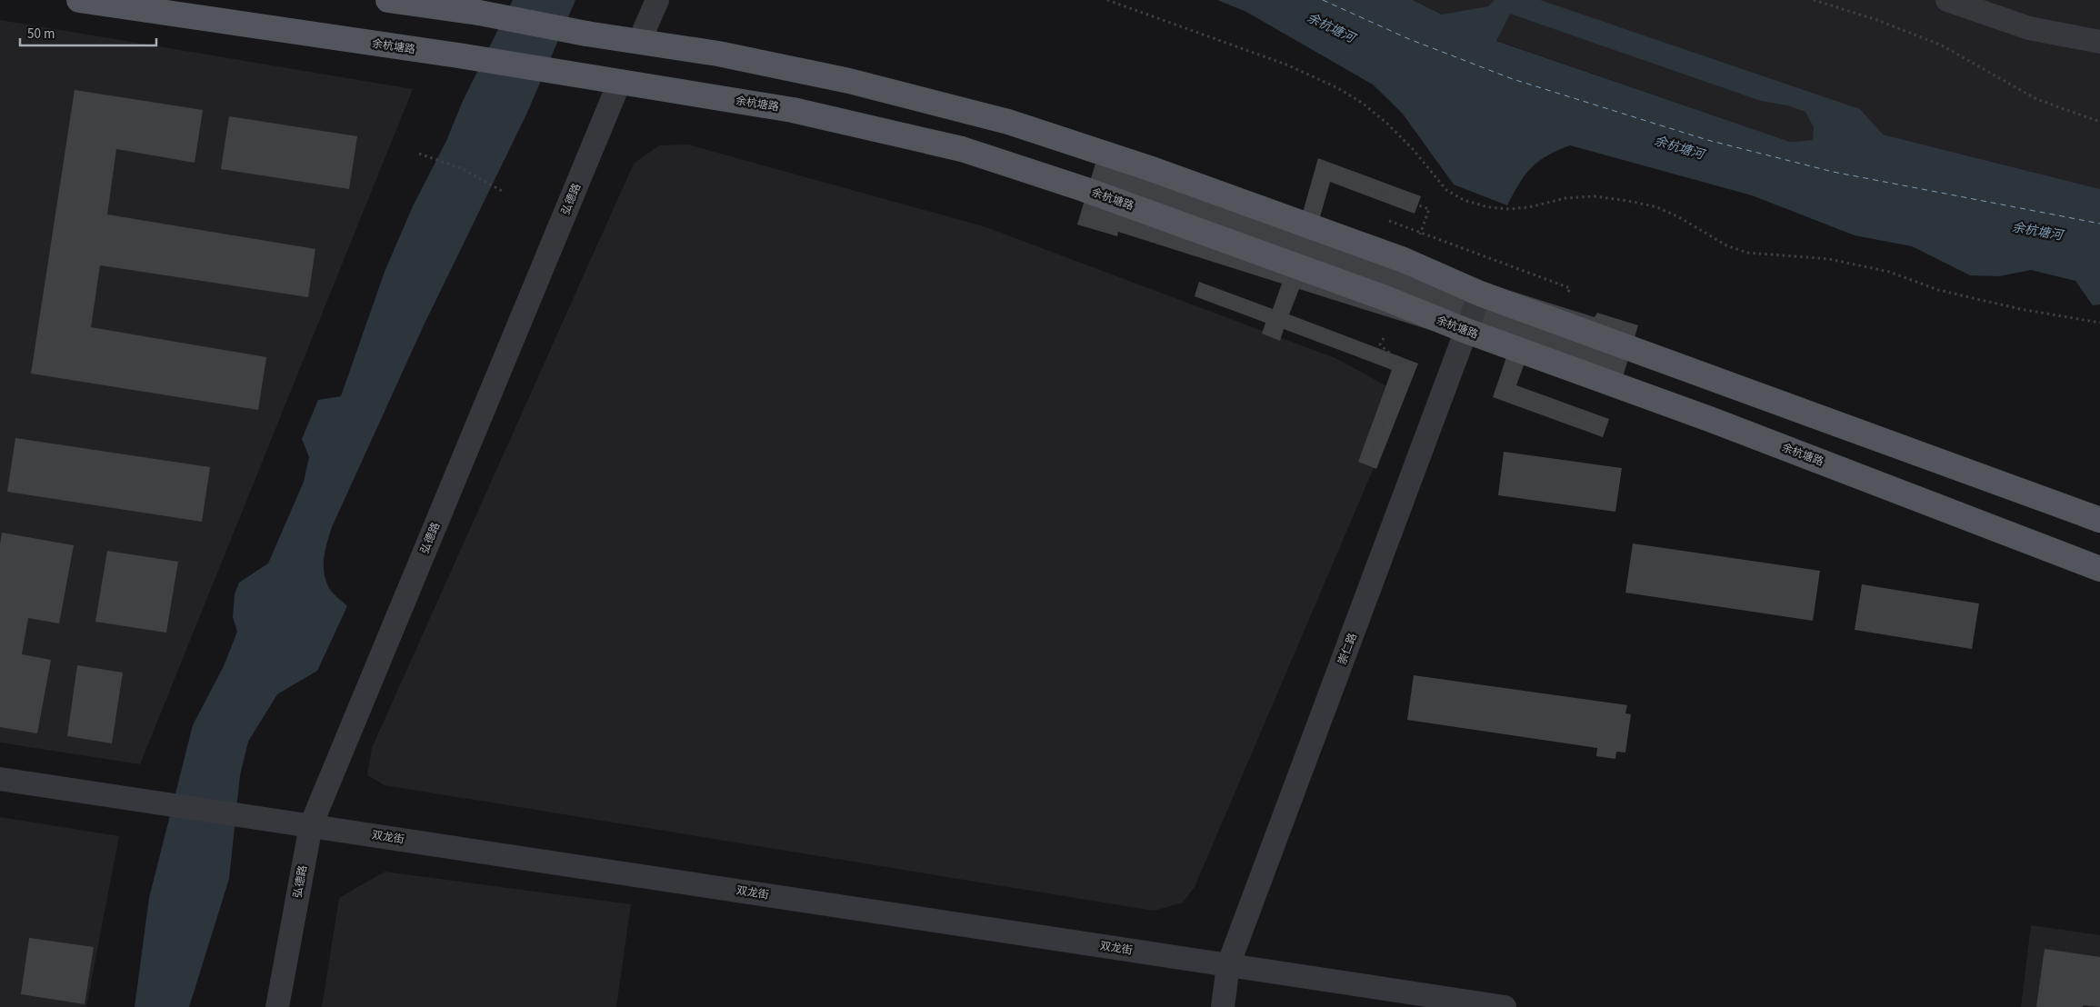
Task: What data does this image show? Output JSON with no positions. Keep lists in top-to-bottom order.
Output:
{
  "streets": {
    "main road": ["余杭塘路"],
    "street": ["弘德路", "崇仁路", "双龙街"]
  },
  "crossings": [
    ["余杭塘路", "弘德路"],
    ["余杭塘路", "崇仁路"],
    ["弘德路", "双龙街"],
    ["崇仁路", "双龙街"]
  ],
  "water": ["余杭塘河"],
  "scale_bar": "50 m"
}
